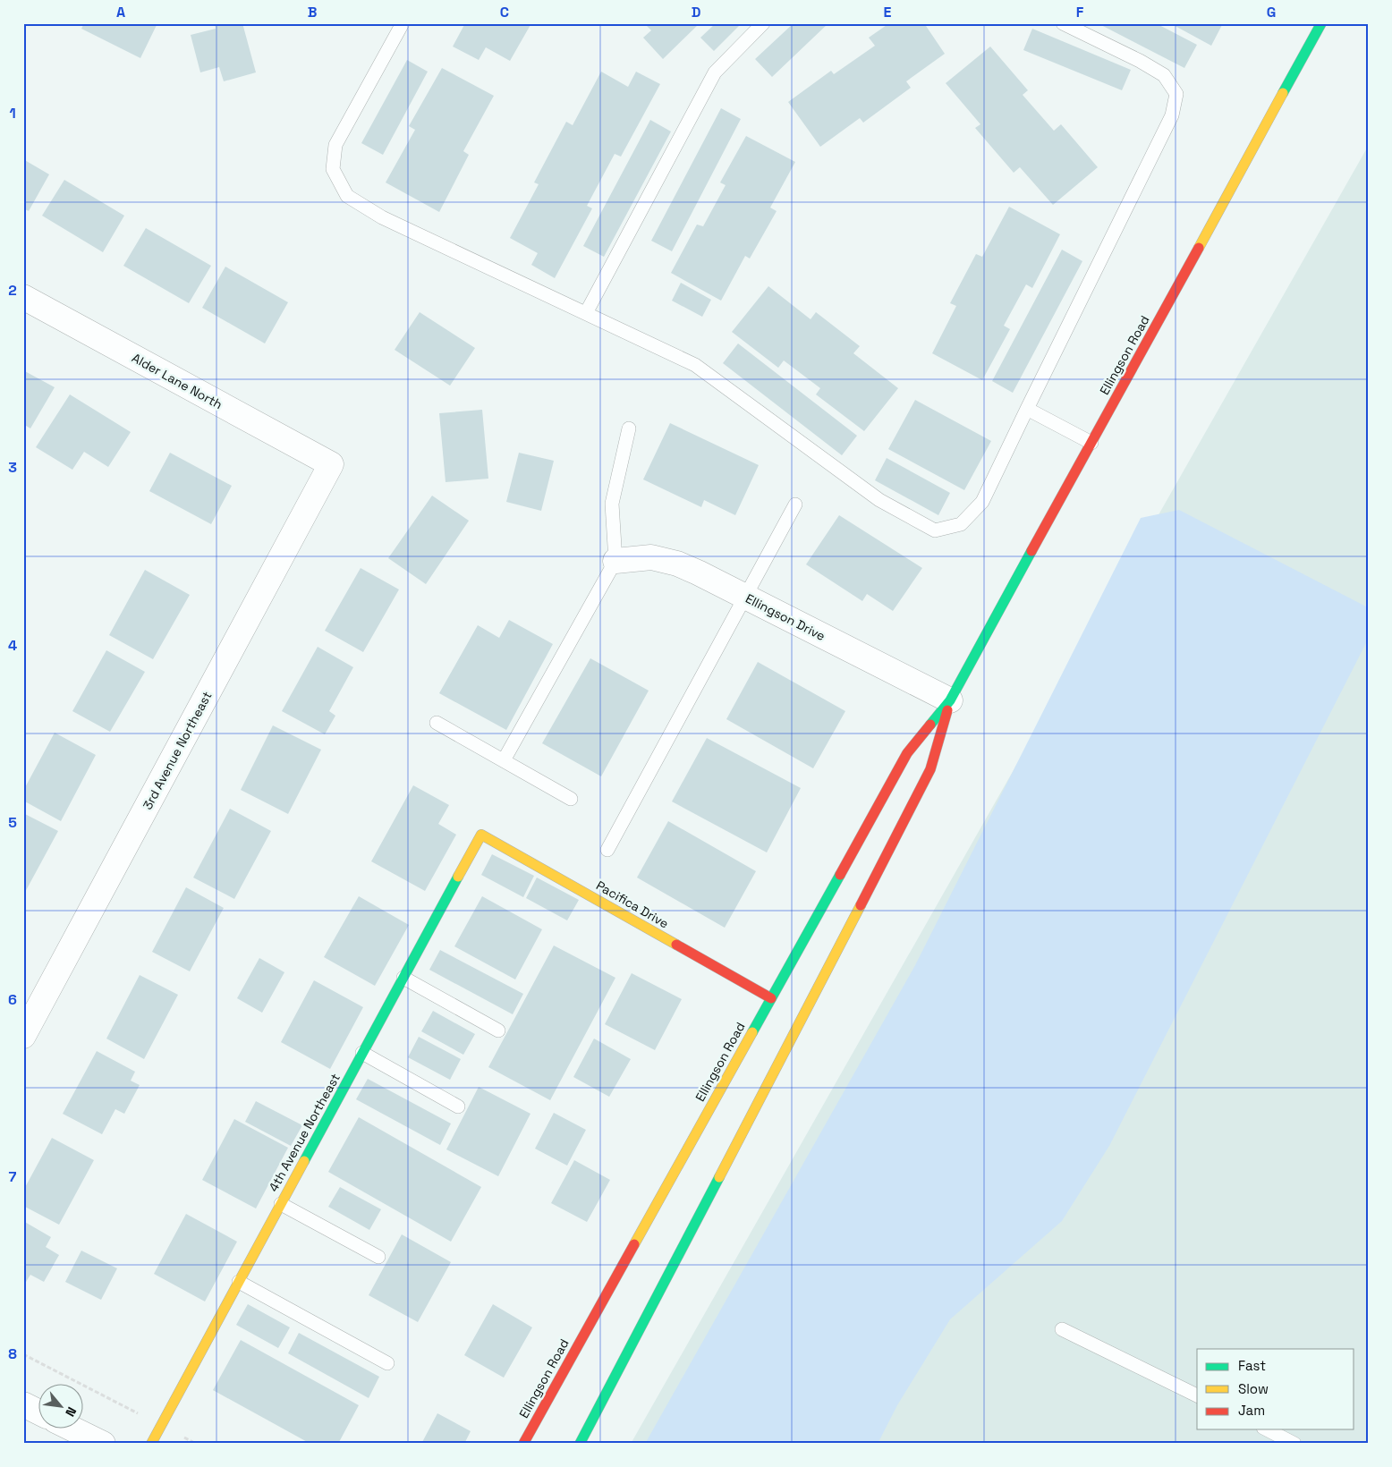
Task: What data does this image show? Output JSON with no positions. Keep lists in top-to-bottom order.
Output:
{
  "streets": {
    "main road": ["Ellingson Road", "Pacifica Drive", "4th Avenue Northeast"],
    "street": ["Alder Lane North", "Ellingson Drive", "3rd Avenue Northeast"]
  },
  "crossings": [
    ["Ellingson Road", "Ellingson Drive"],
    ["Ellingson Road", "Pacifica Drive"],
    ["Alder Lane North", "3rd Avenue Northeast"],
    ["Pacifica Drive", "4th Avenue Northeast"]
  ],
  "legend": ["Fast", "Slow", "Jam"],
  "north": "bottom right",
  "grid": {
    "columns": [
      "A",
      "B",
      "C",
      "D",
      "E",
      "F",
      "G"
    ],
    "rows": [
      "1",
      "2",
      "3",
      "4",
      "5",
      "6",
      "7",
      "8"
    ]
  }
}
